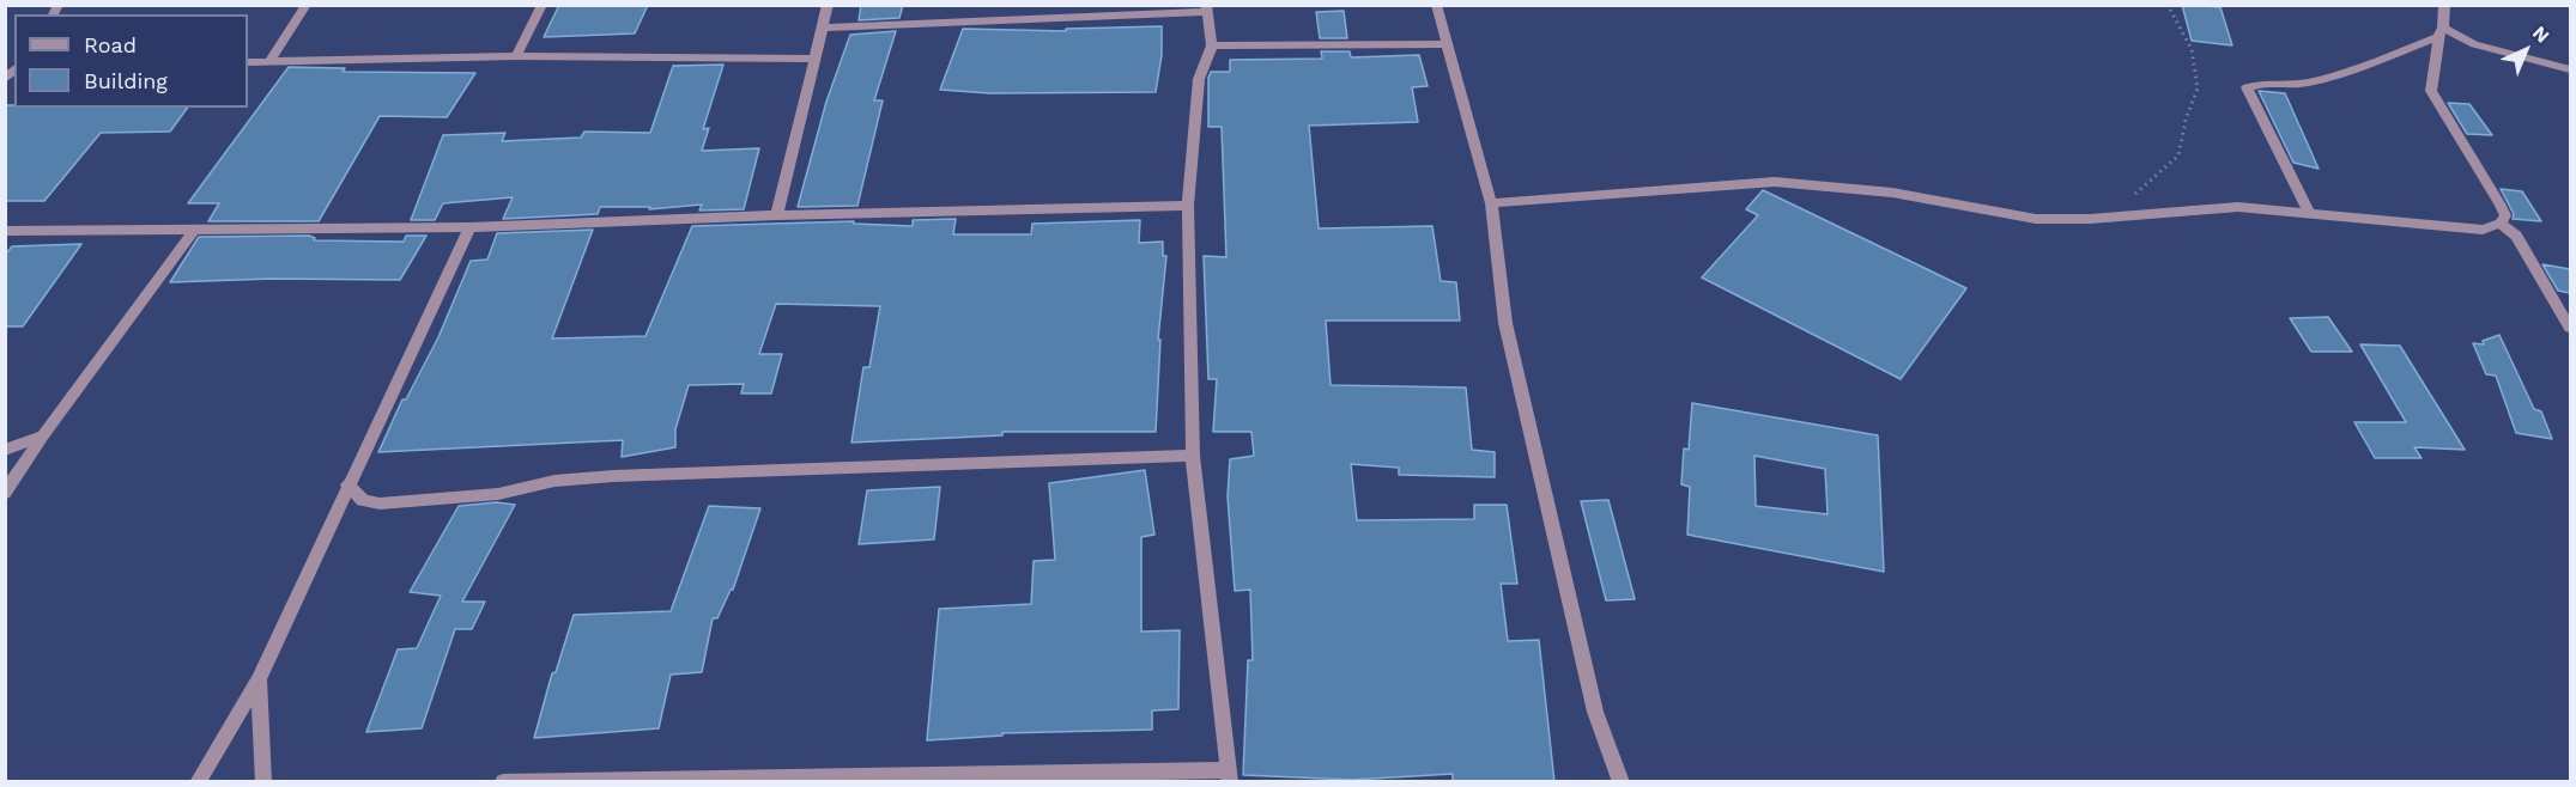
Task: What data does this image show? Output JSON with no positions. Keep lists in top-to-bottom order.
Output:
{
  "legend": ["Road", "Building"],
  "north": "top right"
}
